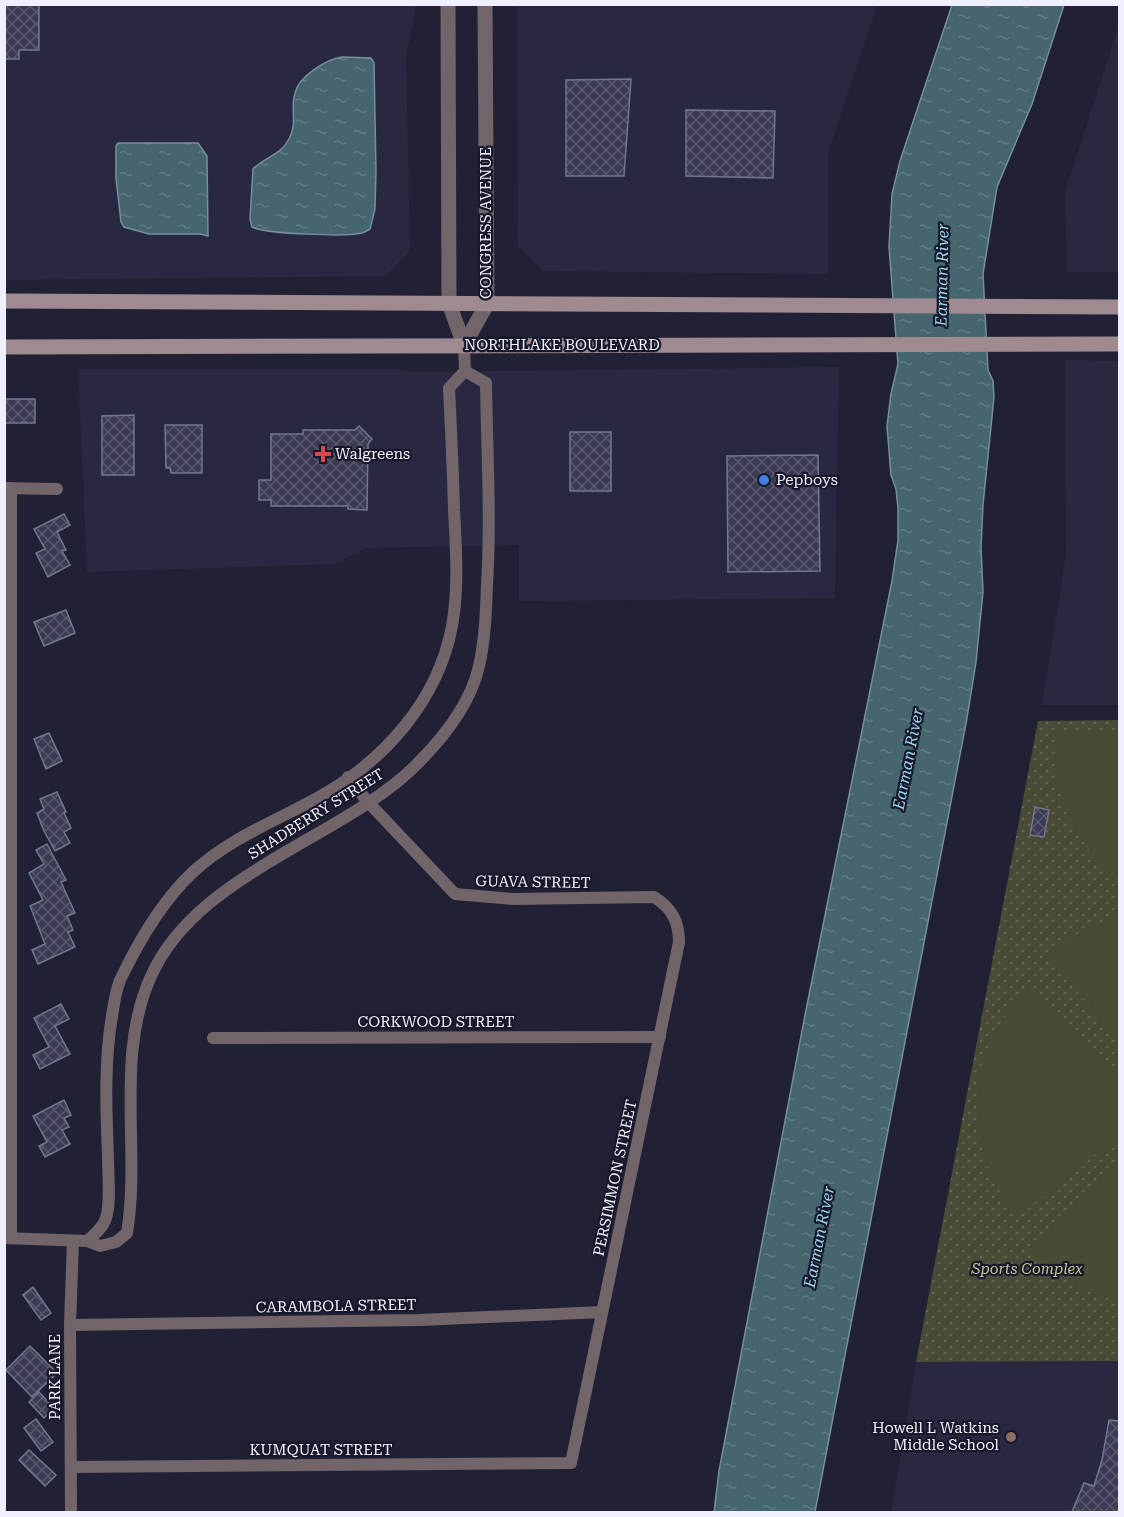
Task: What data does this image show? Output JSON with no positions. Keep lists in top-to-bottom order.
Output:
{
  "streets": {
    "main road": ["NORTHLAKE BOULEVARD"],
    "street": [
      "CONGRESS AVENUE",
      "SHADBERRY STREET",
      "GUAVA STREET",
      "CORKWOOD STREET",
      "PERSIMMON STREET",
      "CARAMBOLA STREET",
      "PARK LANE",
      "KUMQUAT STREET"
    ]
  },
  "crossings": [
    ["CONGRESS AVENUE", "NORTHLAKE BOULEVARD"],
    ["SHADBERRY STREET", "GUAVA STREET"],
    ["SHADBERRY STREET", "PARK LANE"],
    ["GUAVA STREET", "PERSIMMON STREET"],
    ["CORKWOOD STREET", "PERSIMMON STREET"],
    ["PERSIMMON STREET", "CARAMBOLA STREET"],
    ["PERSIMMON STREET", "KUMQUAT STREET"],
    ["CARAMBOLA STREET", "PARK LANE"],
    ["PARK LANE", "KUMQUAT STREET"]
  ],
  "water": ["Earman River"],
  "parks": ["Sports Complex"],
  "places": {
    "health": ["Walgreens"],
    "other": ["Pepboys", "Howell L Watkins Middle School"]
  }
}
